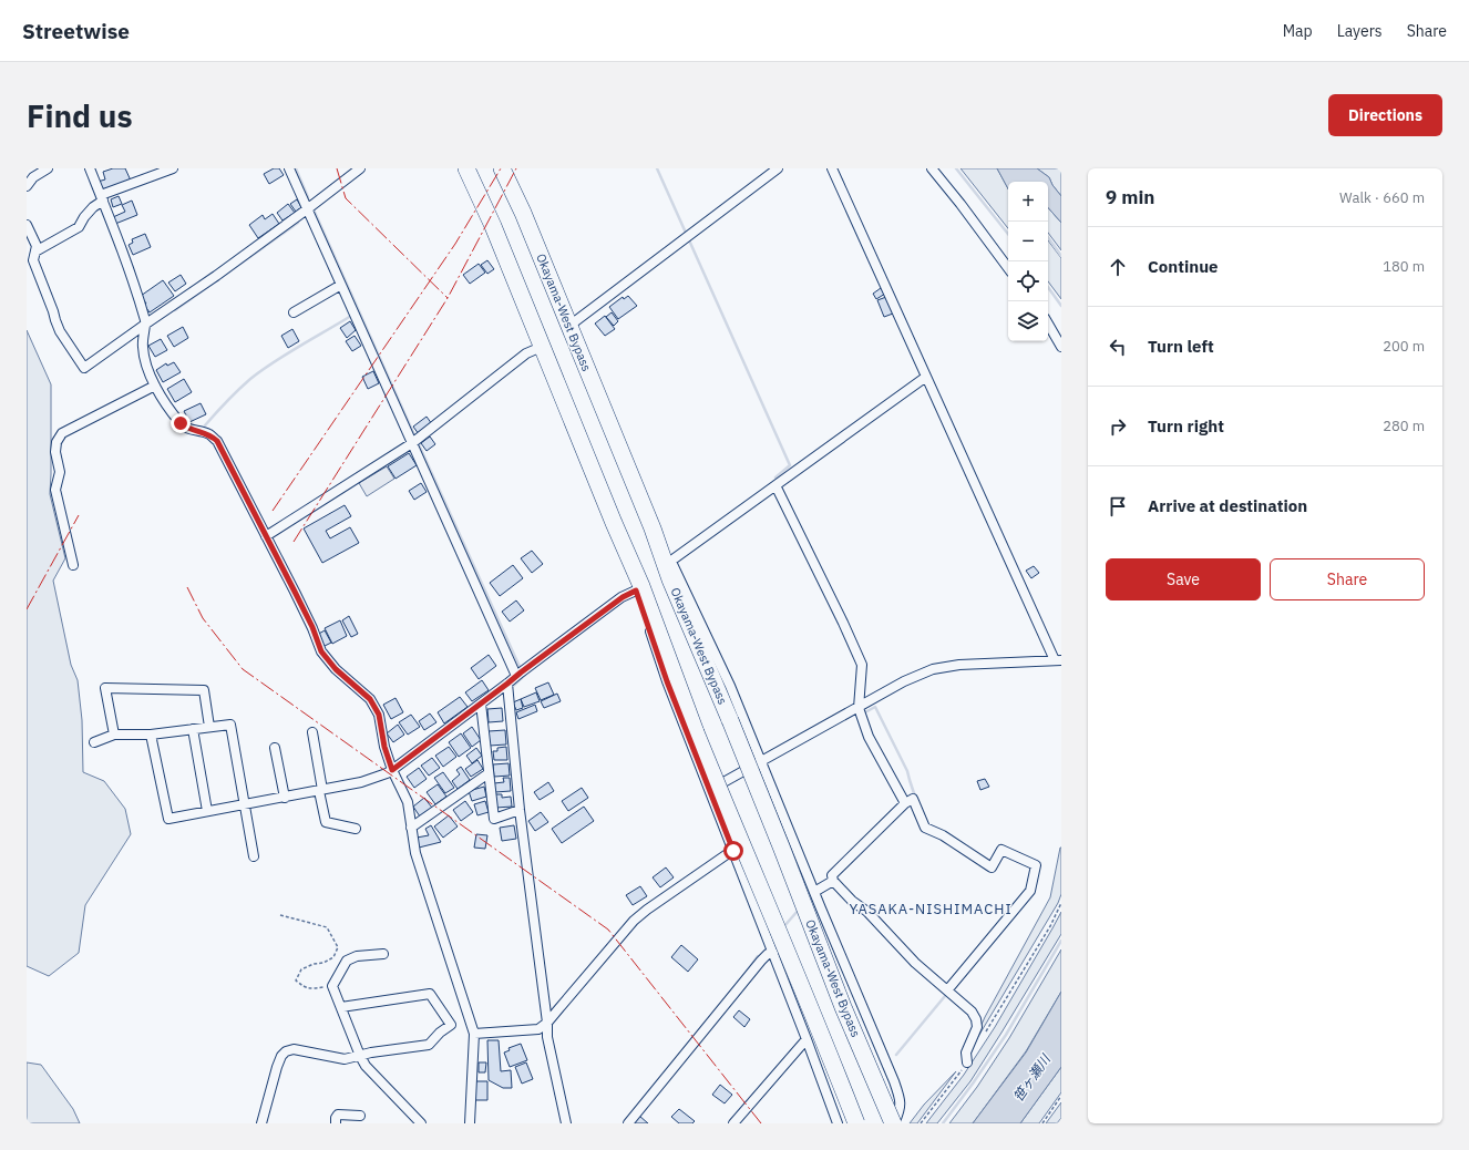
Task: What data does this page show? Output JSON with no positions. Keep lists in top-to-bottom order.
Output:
{
  "streets": {
    "highway": ["Okayama-West Bypass"]
  },
  "districts": ["YASAKA-NISHIMACHI"],
  "water": ["笹ヶ瀬川"],
  "page": {
    "header": "Streetwise",
    "nav": ["Map", "Layers", "Share"],
    "buttons": [
      "Directions",
      ["Save", "Share"]
    ],
    "title": "Find us",
    "heading": ["9 min", "Walk · 660 m"],
    "map_buttons": ["+", "−"],
    "list": [
      ["Continue", "180 m"],
      ["Turn left", "200 m"],
      ["Turn right", "280 m"],
      "Arrive at destination"
    ]
  }
}
